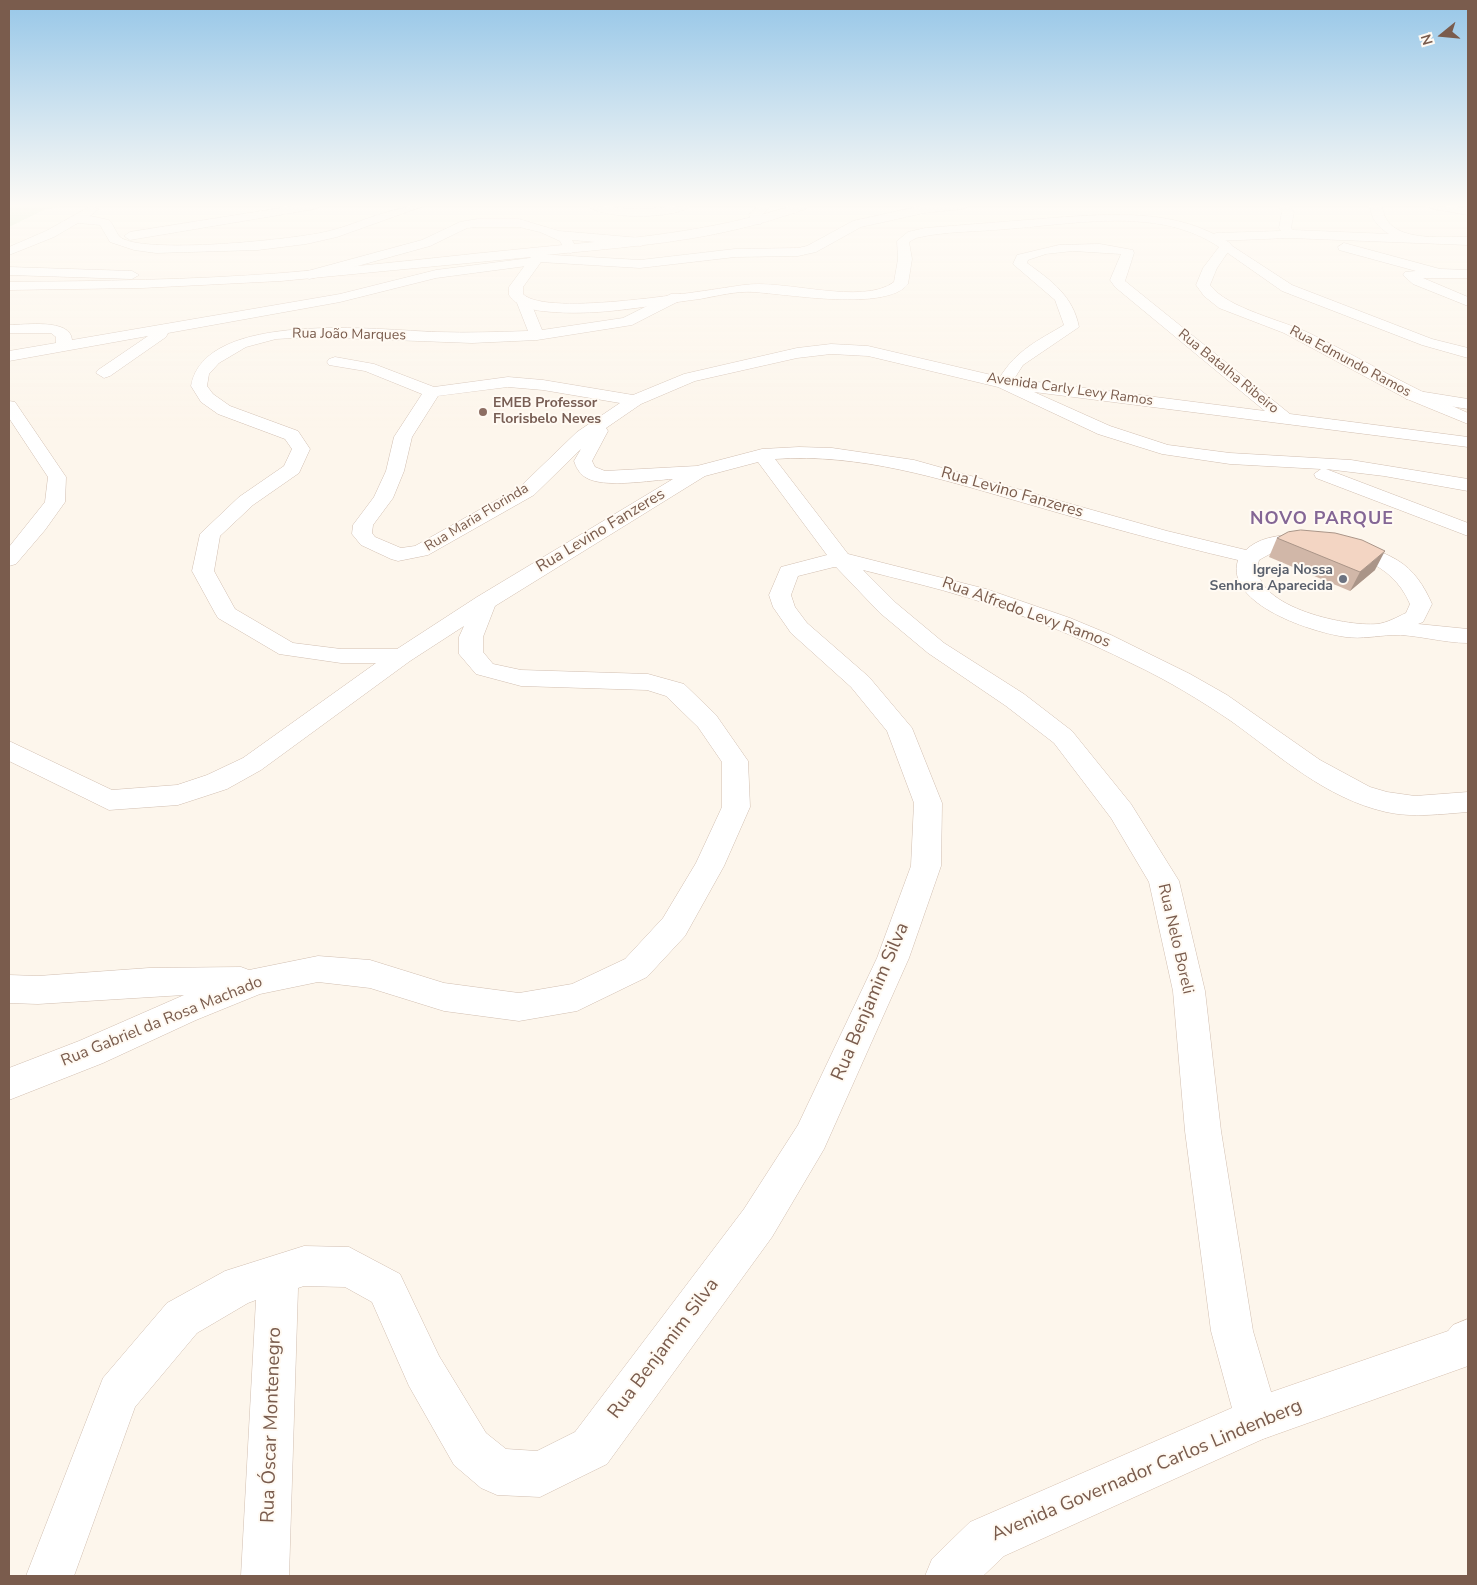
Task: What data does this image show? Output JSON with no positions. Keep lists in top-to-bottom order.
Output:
{
  "streets": {
    "street": [
      "Rua João Marques",
      "Rua Edmundo Ramos",
      "Rua Batalha Ribeiro",
      "Avenida Carly Levy Ramos",
      "Rua Levino Fanzeres",
      "Rua Maria Florinda",
      "Rua Alfredo Levy Ramos",
      "Rua Nelo Boreli",
      "Rua Benjamim Silva",
      "Rua Gabriel da Rosa Machado",
      "Rua Óscar Montenegro",
      "Avenida Governador Carlos Lindenberg"
    ]
  },
  "crossings": [
    ["Rua João Marques", "Rua Levino Fanzeres"],
    ["Rua Batalha Ribeiro", "Avenida Carly Levy Ramos"],
    ["Avenida Carly Levy Ramos", "Rua Maria Florinda"],
    ["Rua Levino Fanzeres", "Rua Nelo Boreli"],
    ["Rua Levino Fanzeres", "Rua Gabriel da Rosa Machado"],
    ["Rua Alfredo Levy Ramos", "Rua Nelo Boreli"],
    ["Rua Alfredo Levy Ramos", "Rua Benjamim Silva"],
    ["Rua Nelo Boreli", "Rua Benjamim Silva"],
    ["Rua Nelo Boreli", "Avenida Governador Carlos Lindenberg"],
    ["Rua Benjamim Silva", "Rua Óscar Montenegro"]
  ],
  "districts": ["NOVO PARQUE"],
  "places": ["EMEB Professor Florisbelo Neves", "Igreja Nossa Senhora Aparecida"],
  "north": "left"
}
